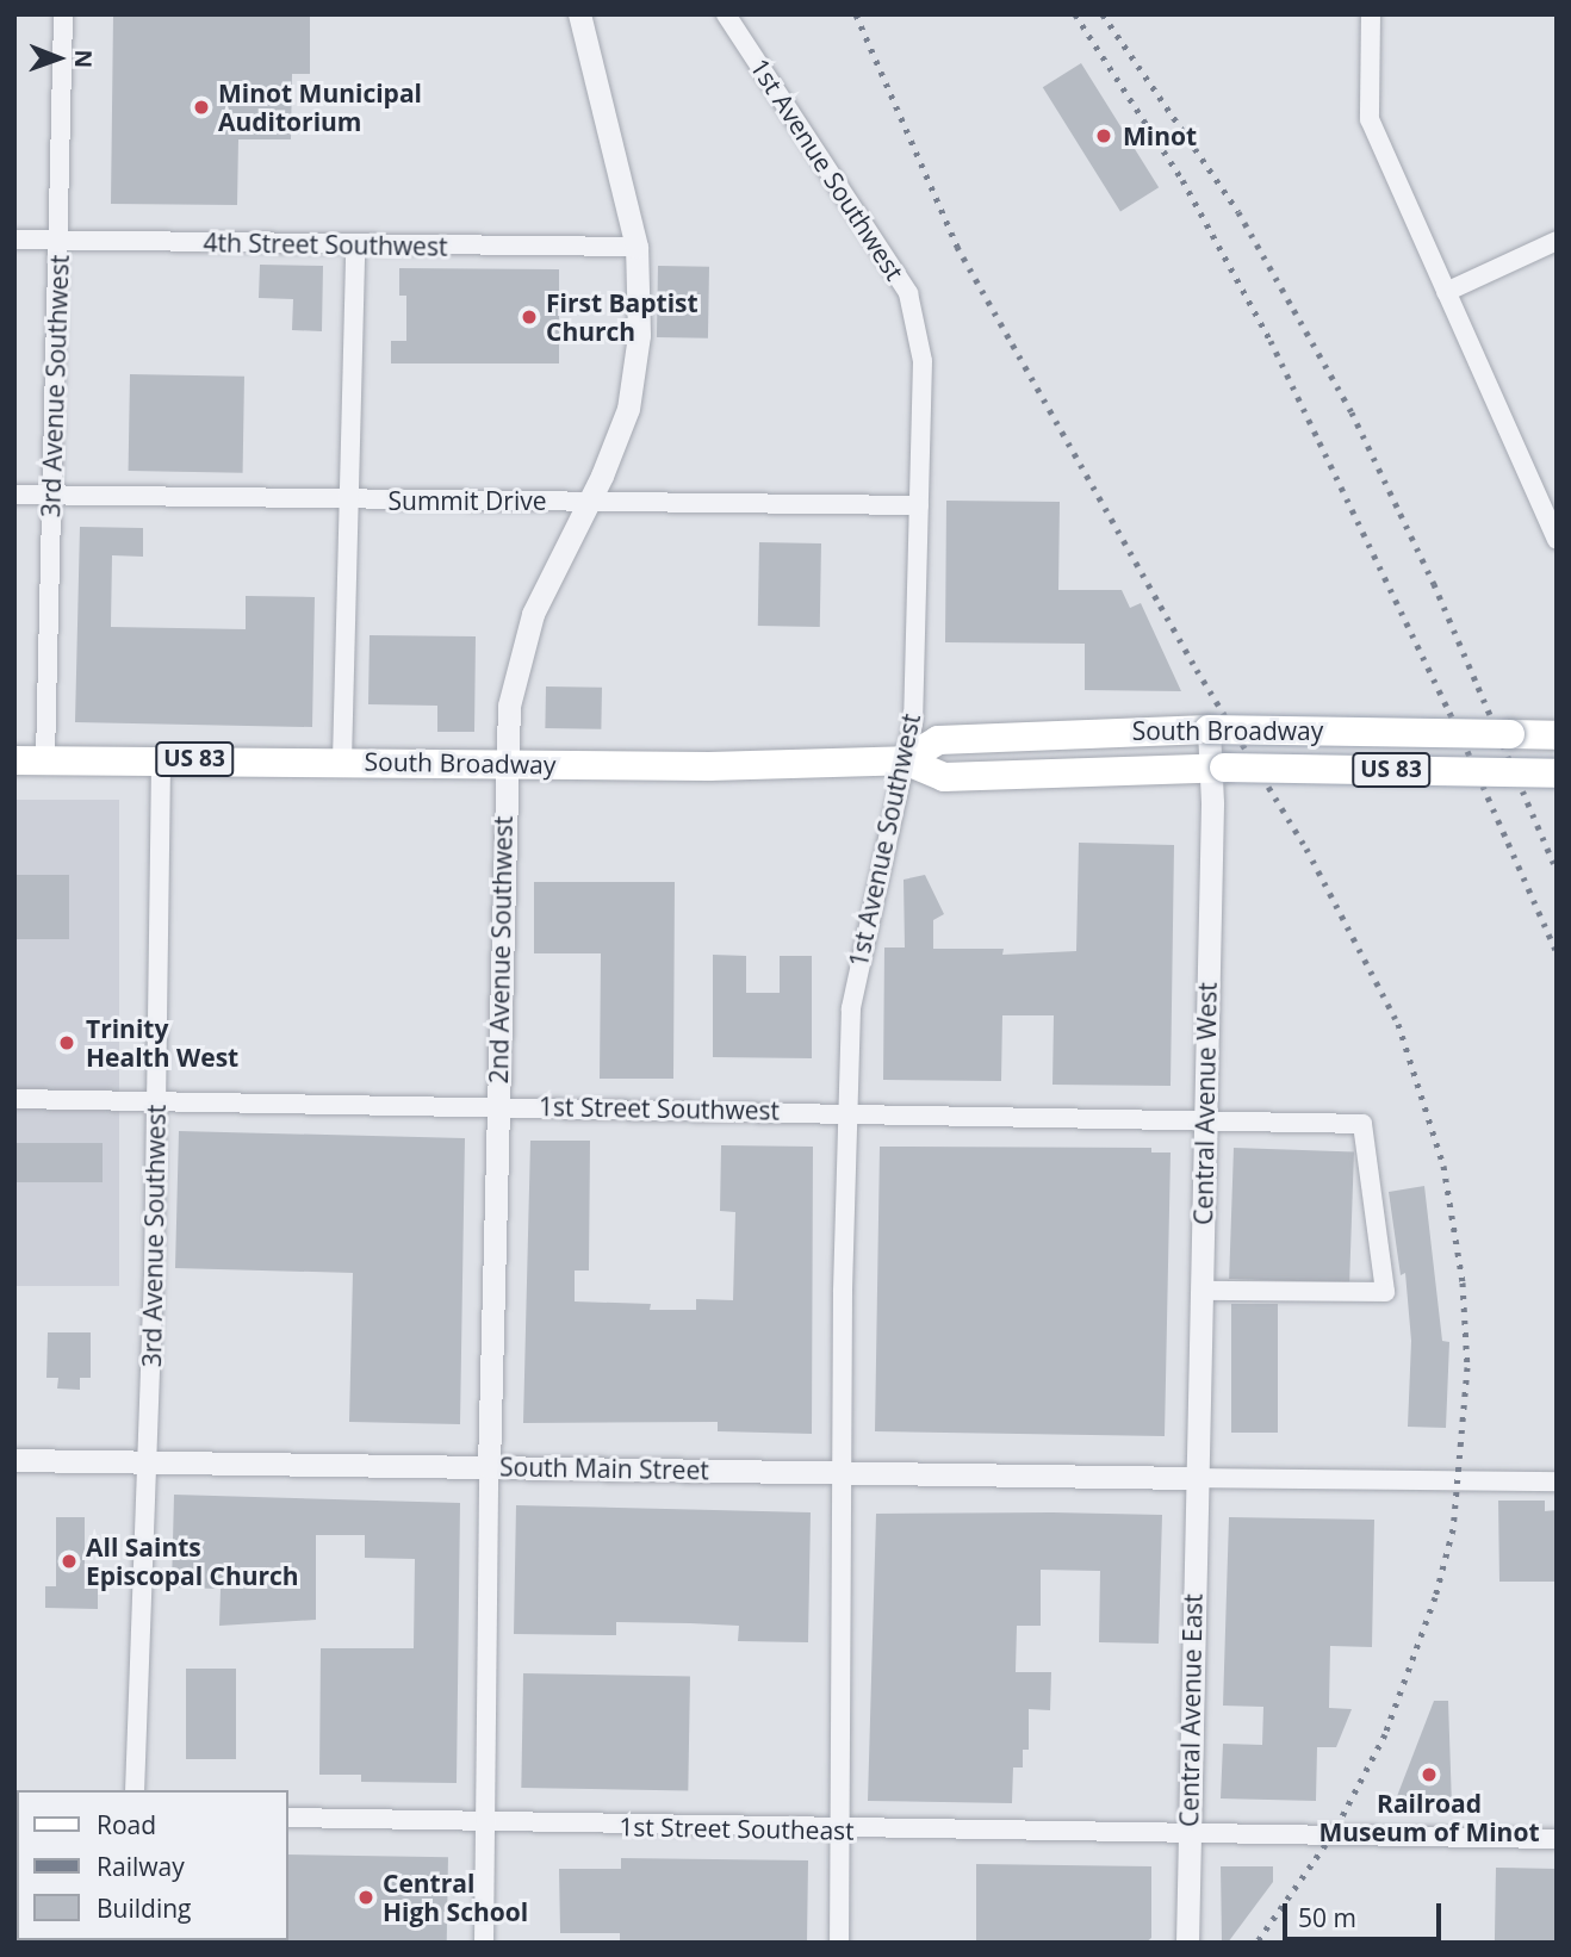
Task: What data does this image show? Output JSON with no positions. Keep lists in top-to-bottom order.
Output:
{
  "streets": {
    "main road": ["South Broadway", "US 83"],
    "street": [
      "1st Avenue Southwest",
      "4th Street Southwest",
      "3rd Avenue Southwest",
      "Summit Drive",
      "2nd Avenue Southwest",
      "Central Avenue West",
      "1st Street Southwest",
      "South Main Street",
      "Central Avenue East",
      "1st Street Southeast"
    ]
  },
  "crossings": [
    ["1st Avenue Southwest", "Summit Drive"],
    ["1st Avenue Southwest", "South Broadway"],
    ["1st Avenue Southwest", "1st Street Southwest"],
    ["1st Avenue Southwest", "South Main Street"],
    ["1st Avenue Southwest", "1st Street Southeast"],
    ["4th Street Southwest", "3rd Avenue Southwest"],
    ["4th Street Southwest", "2nd Avenue Southwest"],
    ["3rd Avenue Southwest", "Summit Drive"],
    ["3rd Avenue Southwest", "South Broadway"],
    ["3rd Avenue Southwest", "1st Street Southwest"],
    ["3rd Avenue Southwest", "South Main Street"],
    ["Summit Drive", "2nd Avenue Southwest"],
    ["South Broadway", "2nd Avenue Southwest"],
    ["South Broadway", "Central Avenue West"],
    ["2nd Avenue Southwest", "1st Street Southwest"],
    ["2nd Avenue Southwest", "South Main Street"],
    ["Central Avenue West", "1st Street Southwest"],
    ["Central Avenue West", "South Main Street"],
    ["Central Avenue West", "Central Avenue East"],
    ["South Main Street", "Central Avenue East"],
    ["Central Avenue East", "1st Street Southeast"]
  ],
  "places": [
    "Minot Municipal Auditorium",
    "Minot",
    "First Baptist Church",
    "Trinity Health West",
    "All Saints Episcopal Church",
    "Railroad Museum of Minot",
    "Central High School"
  ],
  "legend": ["Road", "Railway", "Building"],
  "scale_bar": "50 m",
  "north": "right"
}
